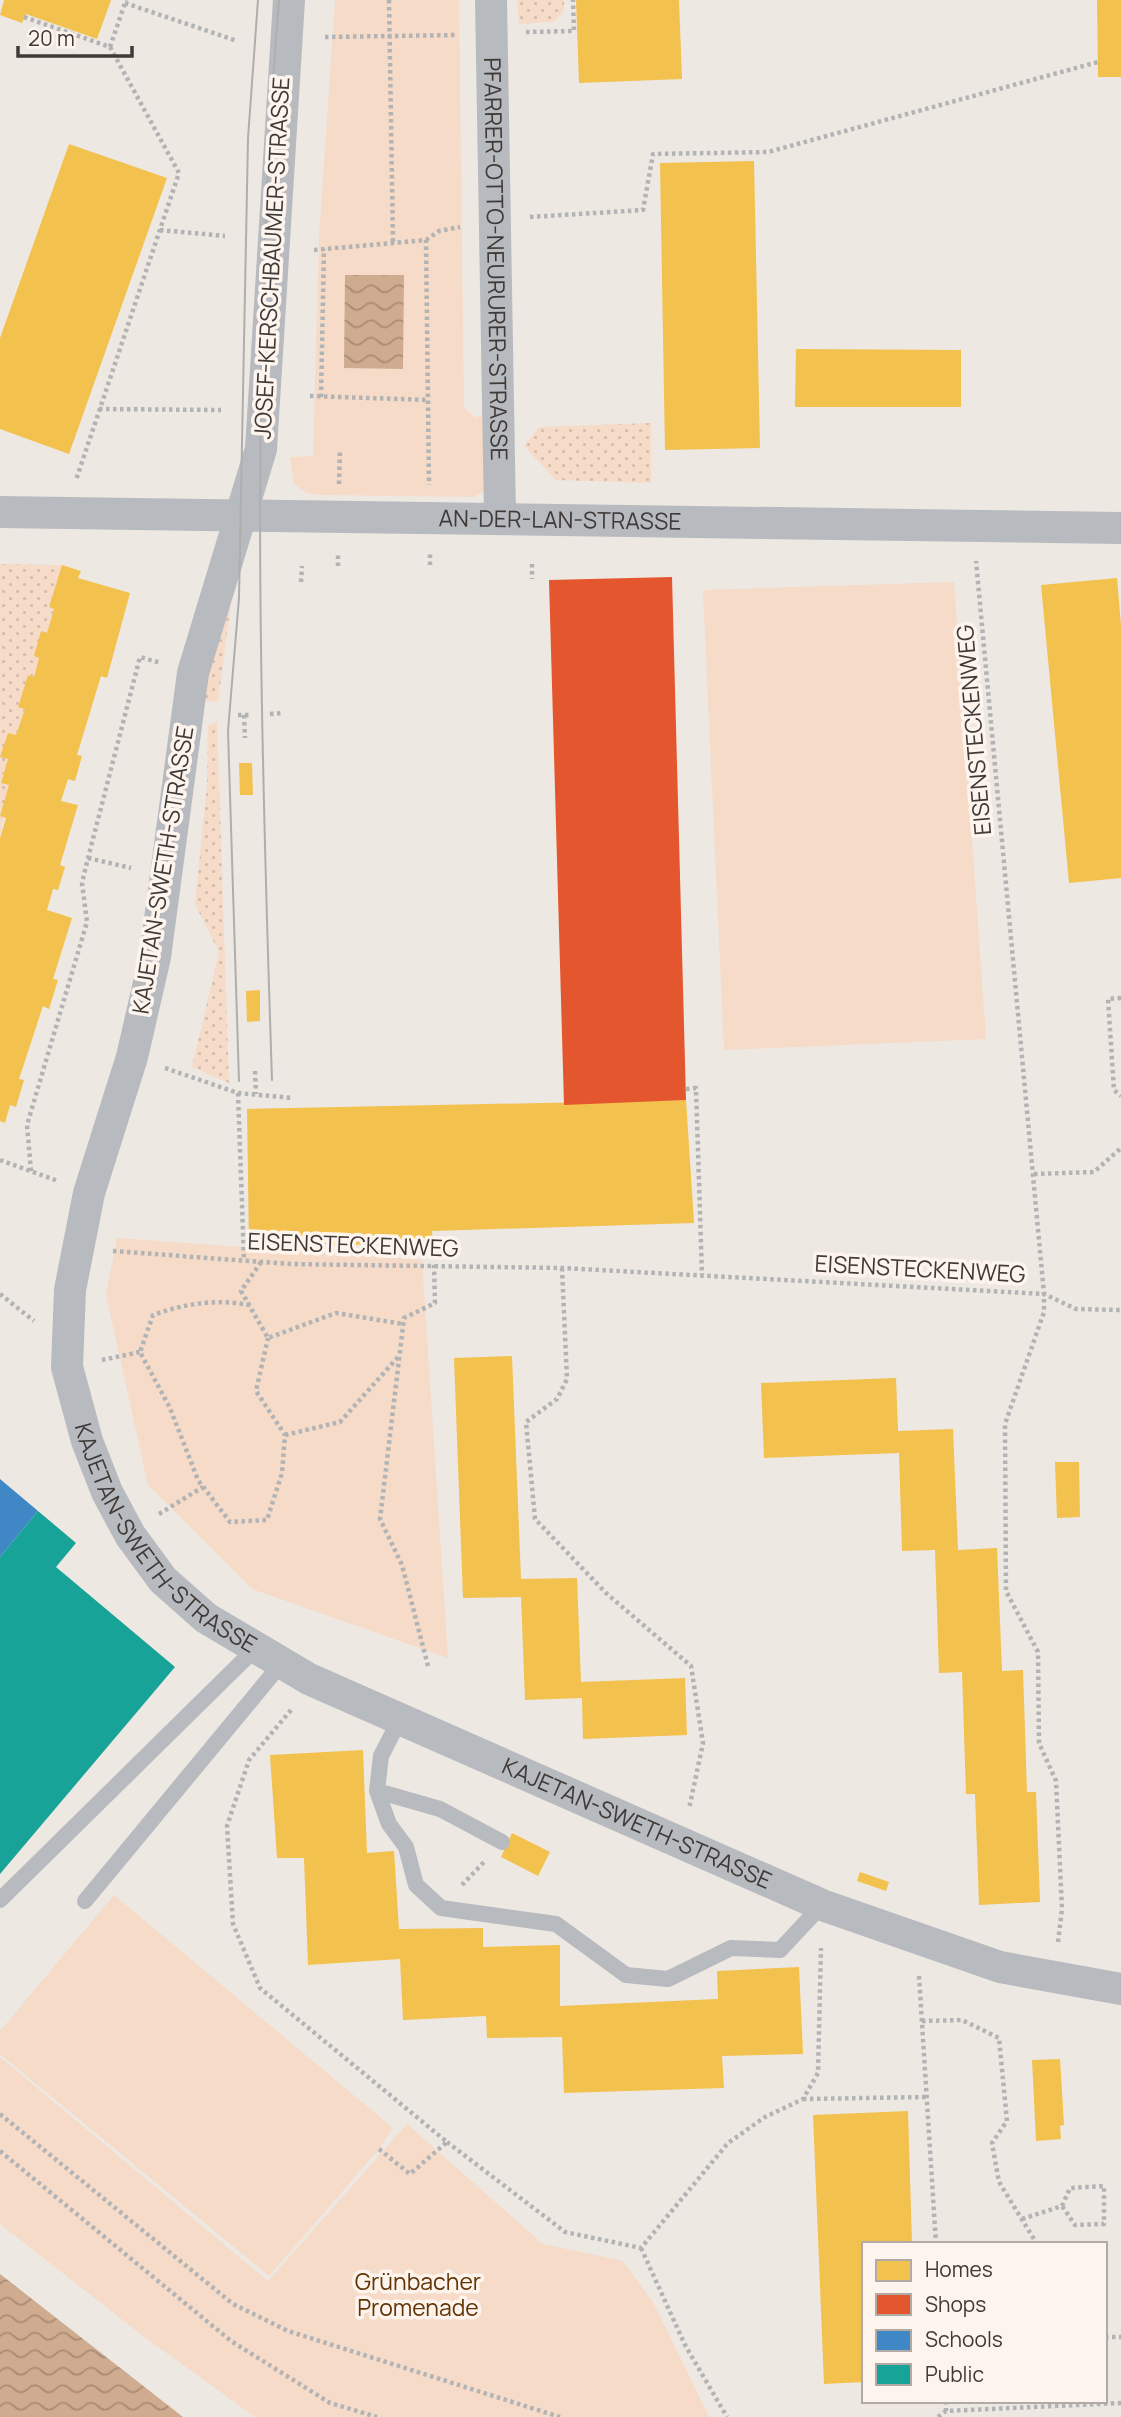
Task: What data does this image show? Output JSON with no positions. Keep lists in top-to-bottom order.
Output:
{
  "streets": {
    "street": [
      "JOSEF-KERSCHBAUMER-STRASSE",
      "PFARRER-OTTO-NEURURER-STRASSE",
      "AN-DER-LAN-STRASSE",
      "KAJETAN-SWETH-STRASSE"
    ],
    "path": ["EISENSTECKENWEG"]
  },
  "crossings": [
    ["JOSEF-KERSCHBAUMER-STRASSE", "AN-DER-LAN-STRASSE"],
    ["JOSEF-KERSCHBAUMER-STRASSE", "KAJETAN-SWETH-STRASSE"],
    ["PFARRER-OTTO-NEURURER-STRASSE", "AN-DER-LAN-STRASSE"],
    ["AN-DER-LAN-STRASSE", "EISENSTECKENWEG"],
    ["AN-DER-LAN-STRASSE", "KAJETAN-SWETH-STRASSE"]
  ],
  "parks": ["Grünbacher Promenade"],
  "legend": [
    "Homes",
    "Shops",
    "Schools",
    "Public"
  ],
  "scale_bar": "20 m"
}
